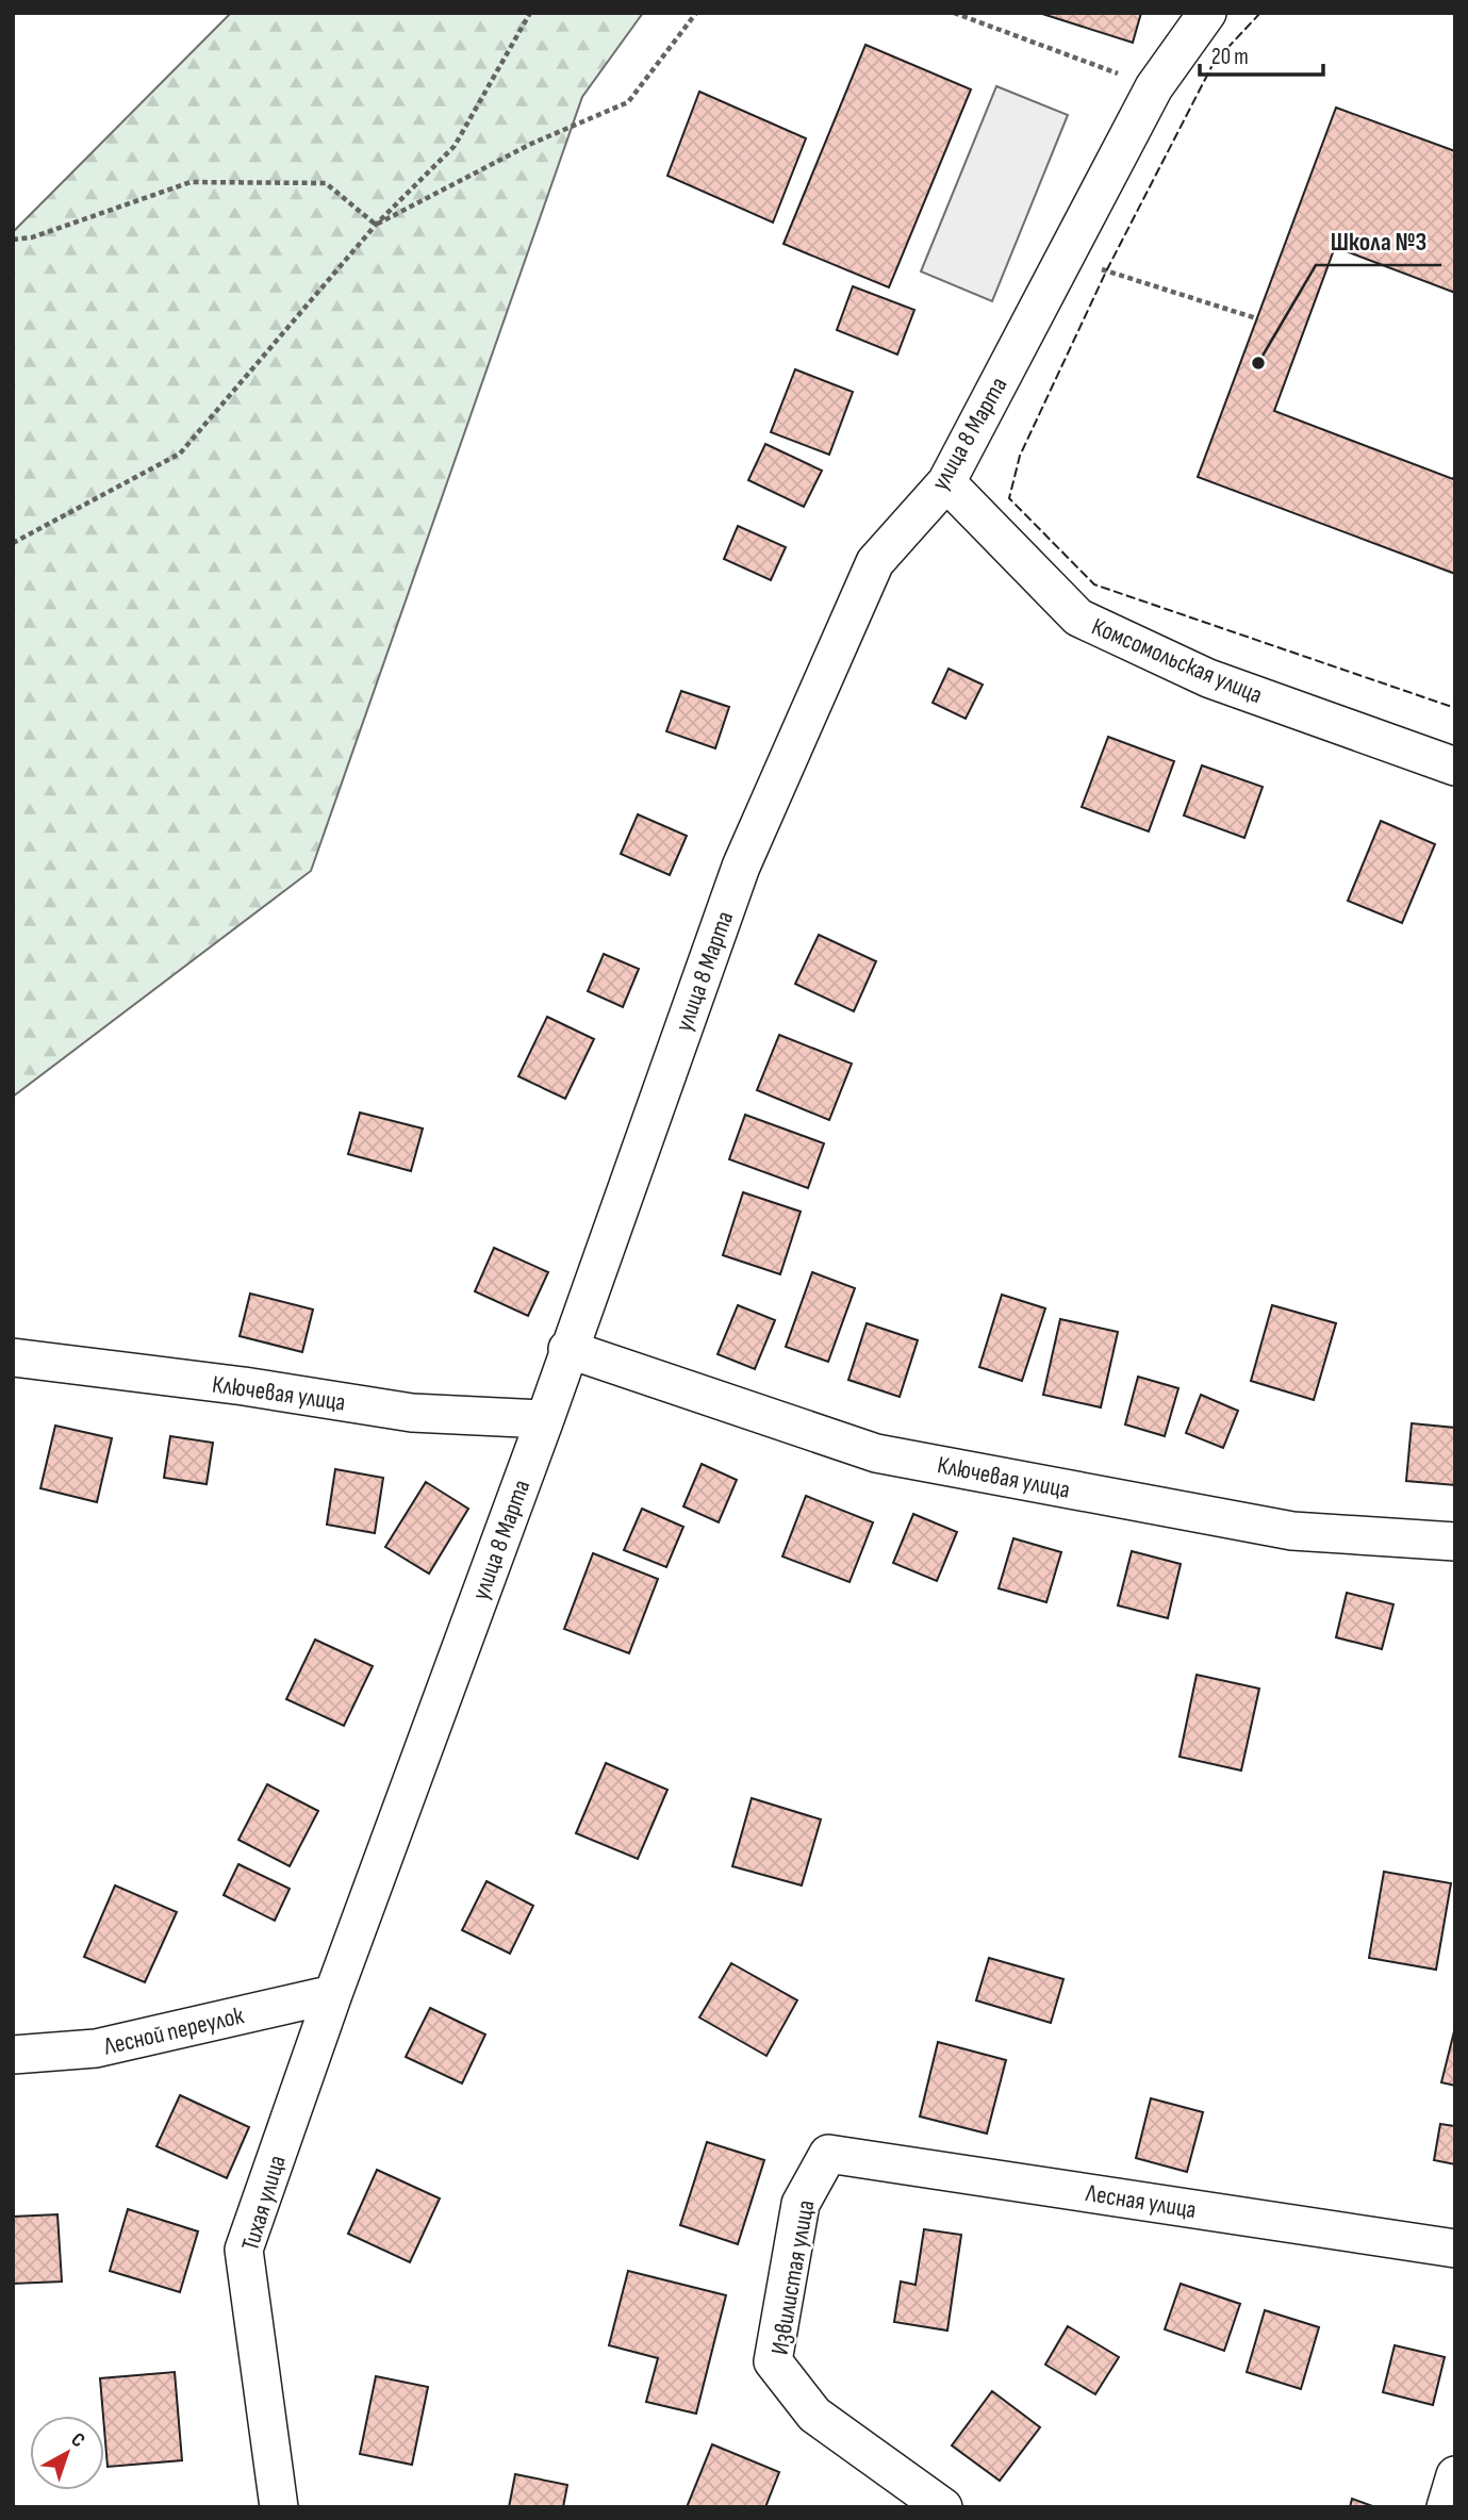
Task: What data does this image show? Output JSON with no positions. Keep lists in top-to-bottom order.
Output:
{
  "streets": {
    "street": [
      "улица 8 Марта",
      "Комсомольская улица",
      "Ключевая улица",
      "Лесной переулок",
      "Лесная улица",
      "Тихая улица",
      "Извилистая улица"
    ]
  },
  "crossings": [
    ["улица 8 Марта", "Комсомольская улица"],
    ["улица 8 Марта", "Ключевая улица"],
    ["улица 8 Марта", "Лесной переулок"],
    ["улица 8 Марта", "Тихая улица"],
    ["Лесной переулок", "Тихая улица"],
    ["Лесная улица", "Извилистая улица"]
  ],
  "places": ["Школа №3"],
  "scale_bar": "20 m",
  "north": "top right"
}
